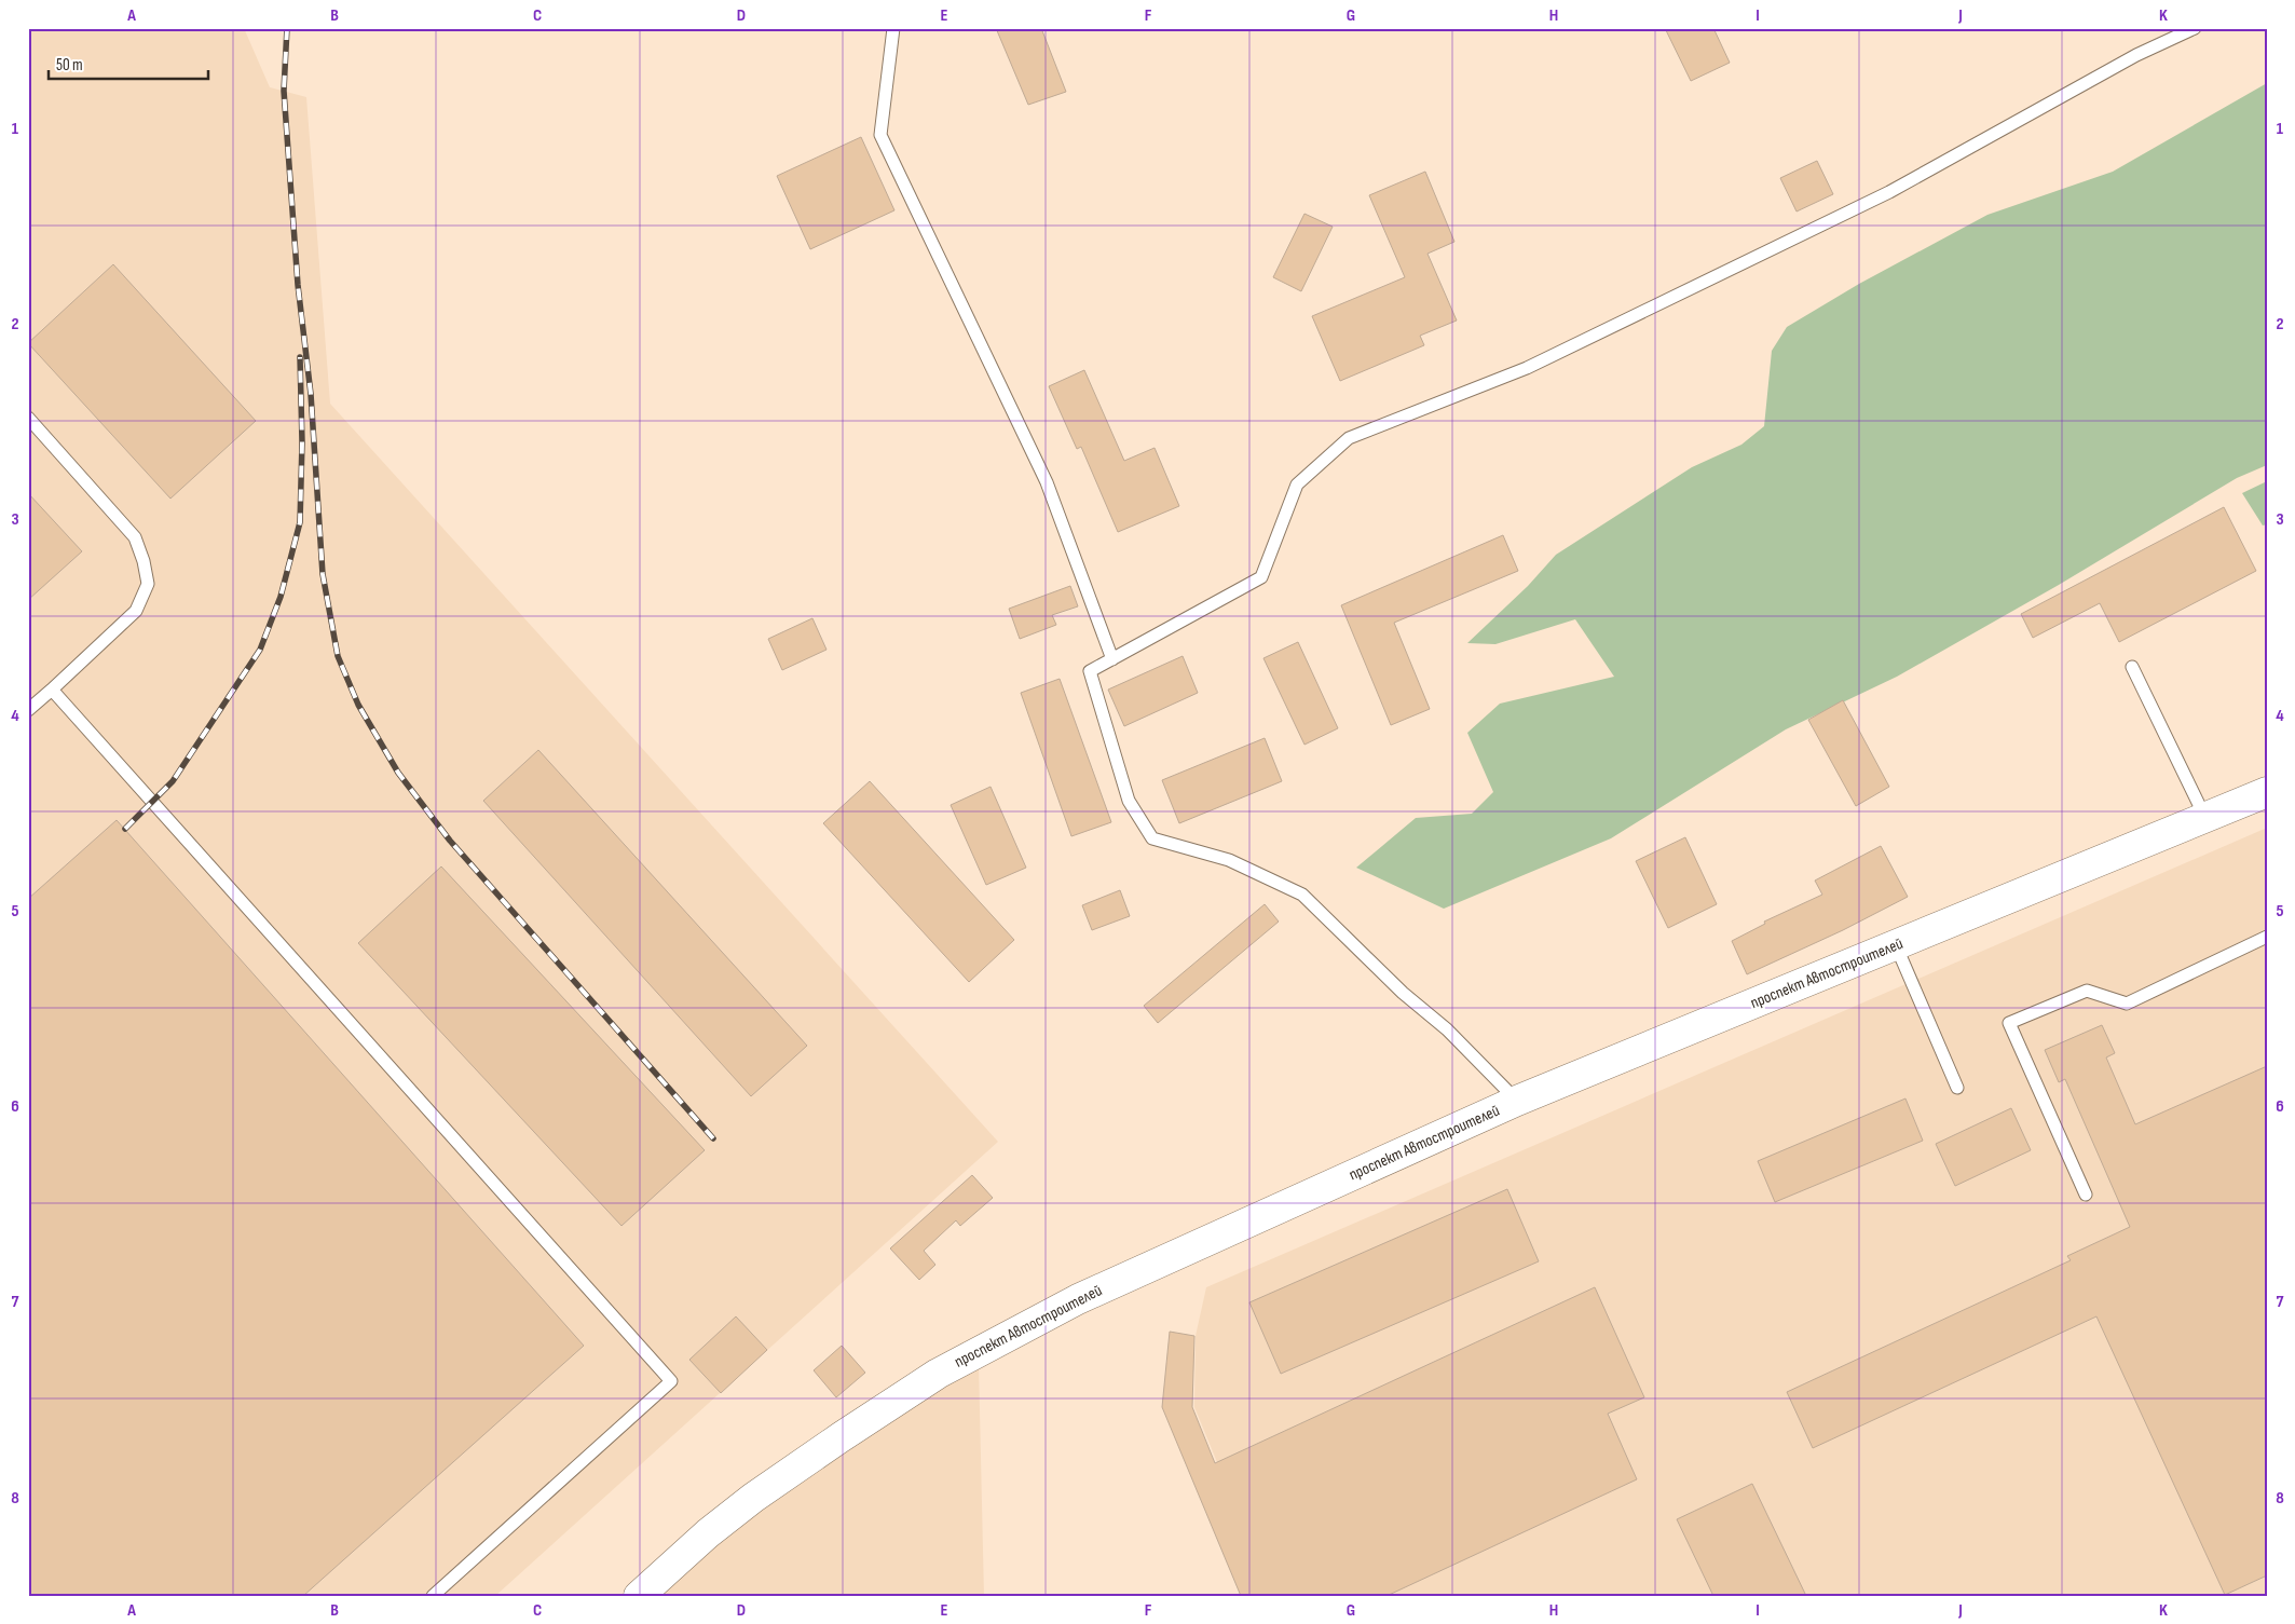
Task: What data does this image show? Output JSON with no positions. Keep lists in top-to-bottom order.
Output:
{
  "streets": {
    "main road": ["проспект Автостроителей"]
  },
  "scale_bar": "50 m",
  "grid": {
    "columns": [
      "A",
      "B",
      "C",
      "D",
      "E",
      "F",
      "G",
      "H",
      "I",
      "J",
      "K"
    ],
    "rows": [
      "1",
      "2",
      "3",
      "4",
      "5",
      "6",
      "7",
      "8"
    ]
  }
}
